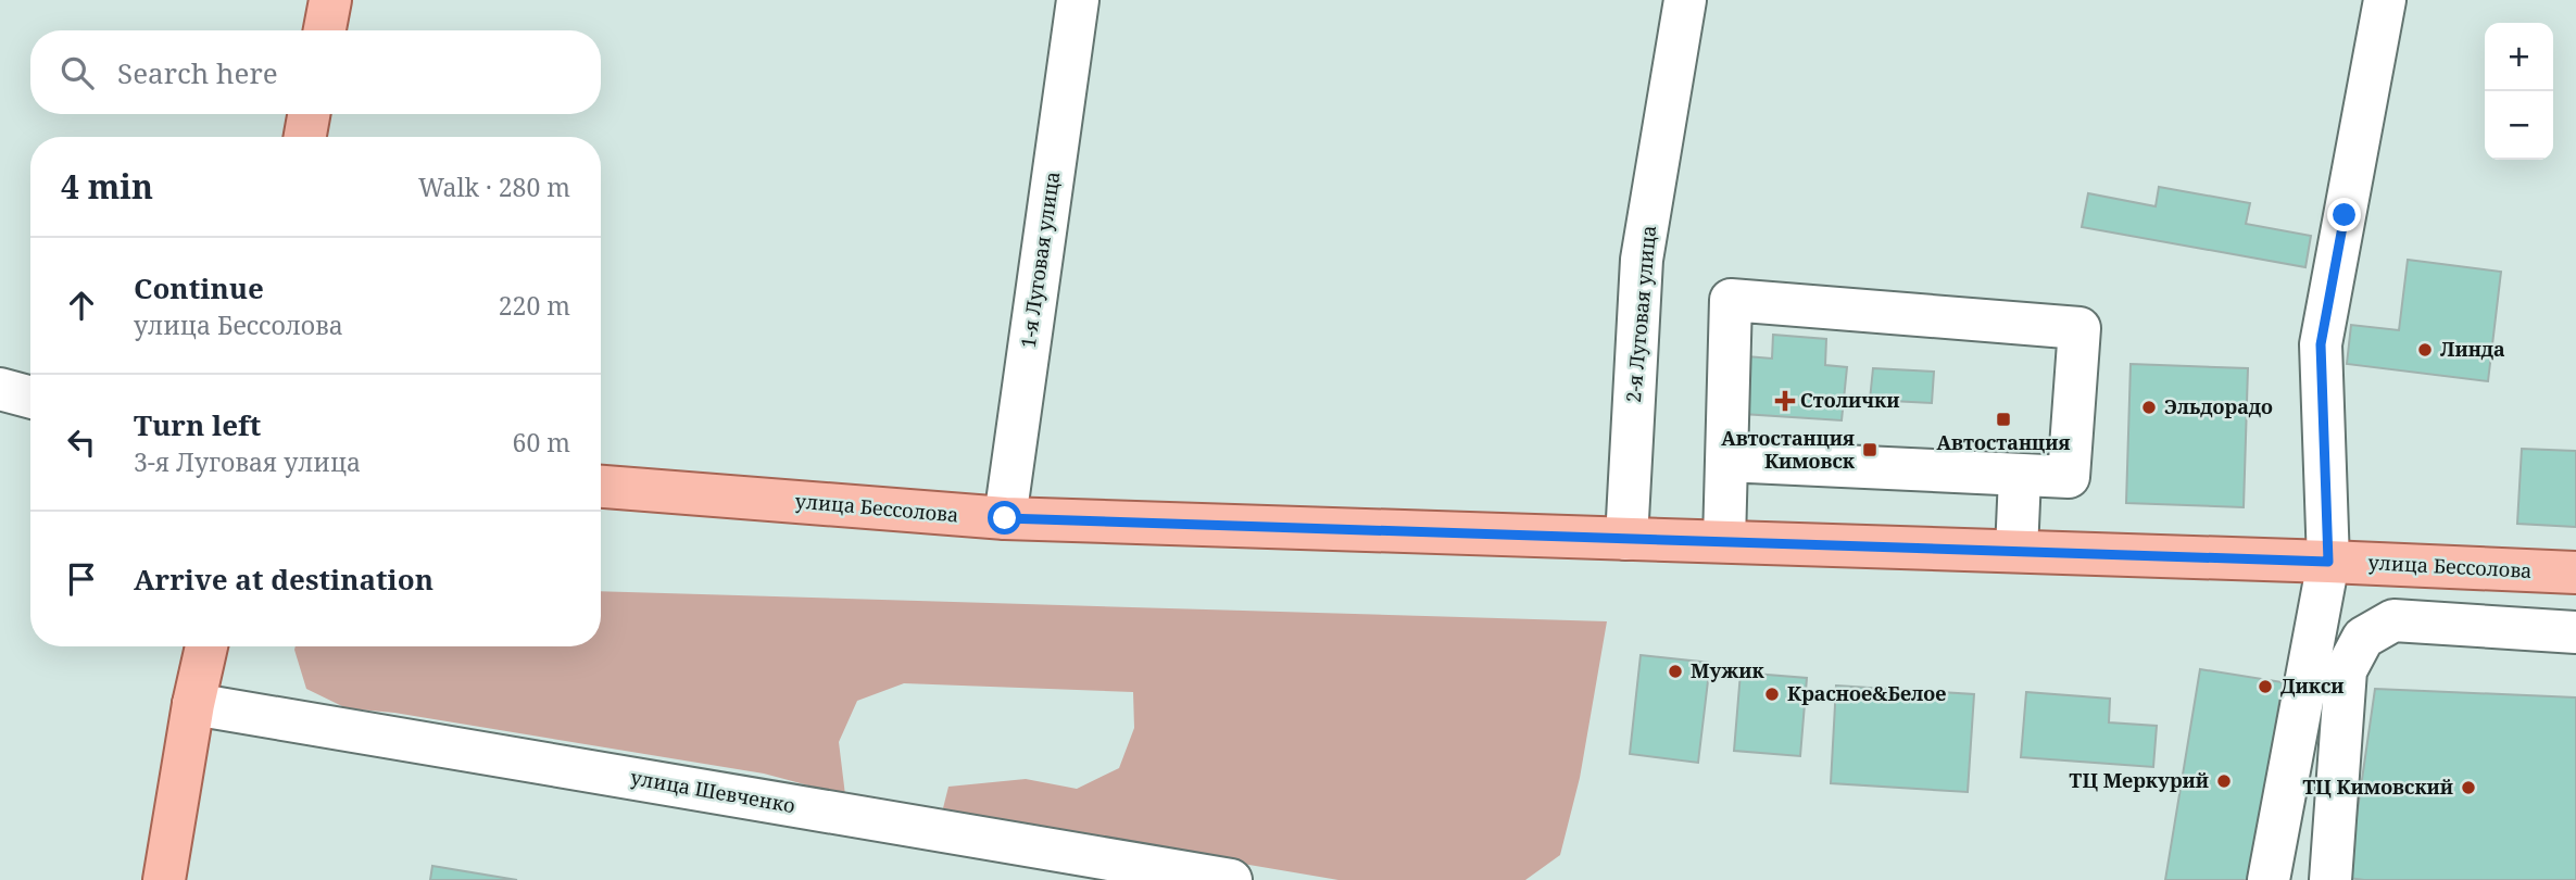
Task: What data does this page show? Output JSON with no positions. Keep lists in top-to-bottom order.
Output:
{
  "streets": {
    "main road": ["улица Бессолова"],
    "street": ["1-я Луговая улица", "2-я Луговая улица", "улица Шевченко"]
  },
  "crossings": [
    ["1-я Луговая улица", "улица Бессолова"],
    ["2-я Луговая улица", "улица Бессолова"]
  ],
  "places": {
    "other": [
      "Линда",
      "Эльдорадо",
      "Мужик",
      "Дикси",
      "Красное&Белое",
      "ТЦ Меркурий",
      "ТЦ Кимовский"
    ],
    "health": ["Столички"],
    "transit": ["Автостанция", "Автостанция Кимовск"]
  },
  "page": {
    "map_buttons": ["+", "−"],
    "search": "Search here",
    "heading": ["4 min", "Walk · 280 m"],
    "list": [
      ["Continue", "улица Бессолова", "220 m"],
      ["Turn left", "3-я Луговая улица", "60 m"],
      "Arrive at destination"
    ]
  }
}
